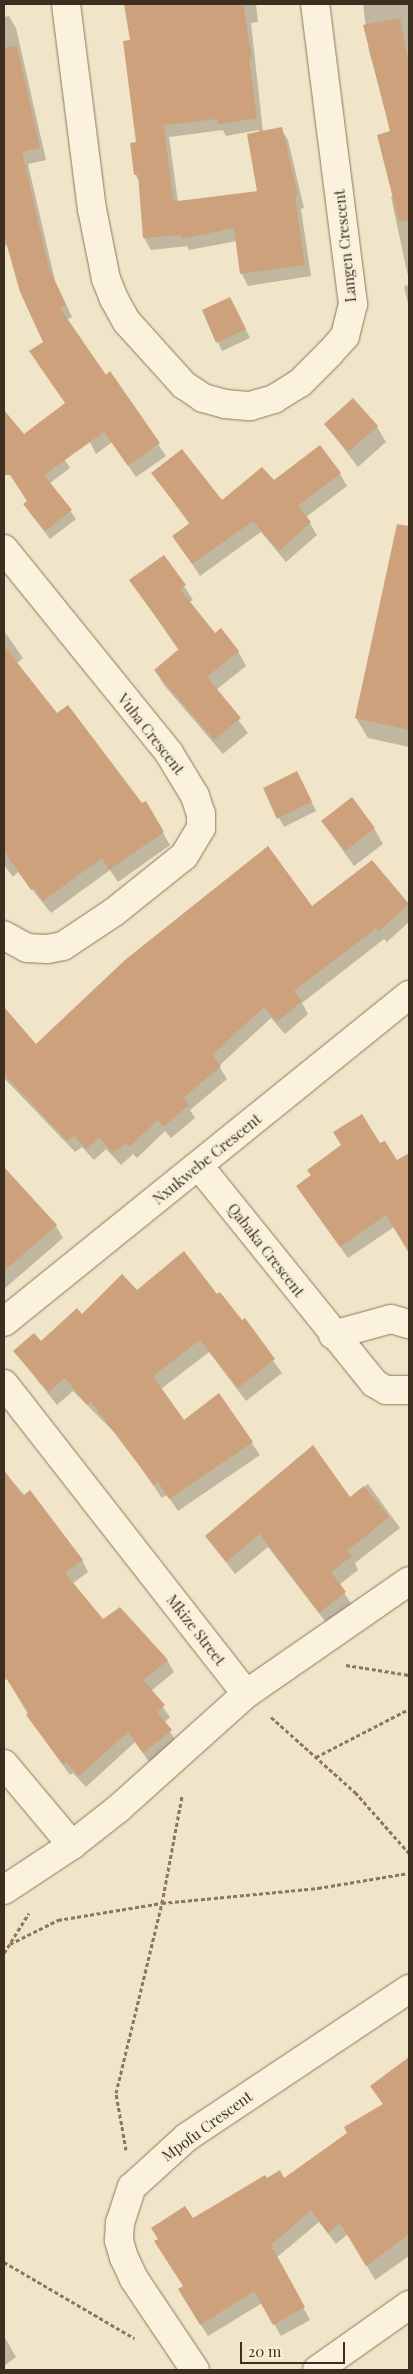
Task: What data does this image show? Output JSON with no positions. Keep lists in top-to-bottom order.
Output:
{
  "streets": {
    "street": [
      "Langen Crescent",
      "Vuba Crescent",
      "Nxukwebe Crescent",
      "Qabaka Crescent",
      "Mkize Street",
      "Mpofu Crescent"
    ]
  },
  "crossings": [
    ["Nxukwebe Crescent", "Qabaka Crescent"]
  ],
  "scale_bar": "20 m"
}
